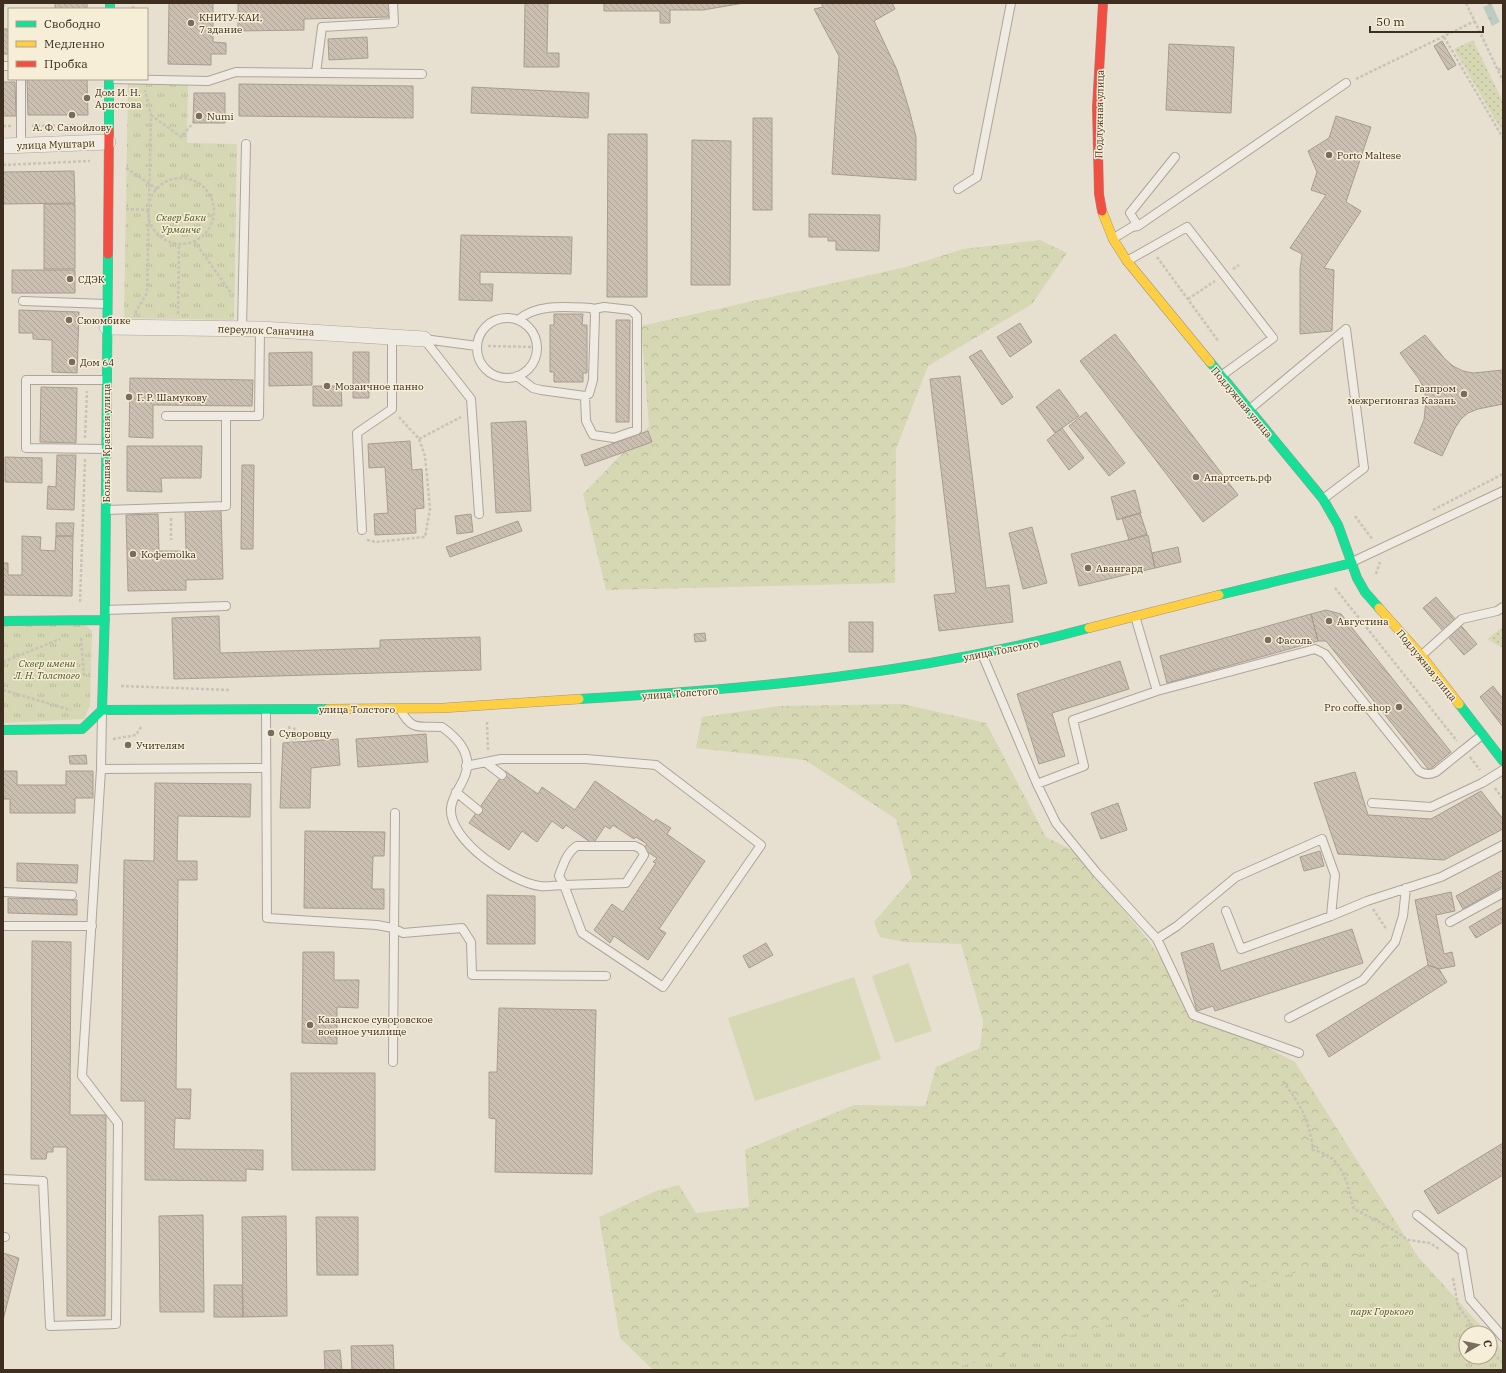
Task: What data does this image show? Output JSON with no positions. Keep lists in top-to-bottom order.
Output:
{
  "streets": {
    "street": [
      "Подлужная улица",
      "улица Муштари",
      "переулок Саначина",
      "Большая Красная улица",
      "улица Толстого"
    ]
  },
  "crossings": [
    ["Подлужная улица", "улица Толстого"],
    ["улица Муштари", "Большая Красная улица"],
    ["переулок Саначина", "Большая Красная улица"],
    ["Большая Красная улица", "улица Толстого"]
  ],
  "parks": ["Сквер Баки Урманче", "Сквер имени Л. Н. Толстого", "парк Горького"],
  "places": [
    "КНИТУ-КАИ, 7 здание",
    "Дом И. Н. Аристова",
    "А. Ф. Самойлову",
    "Numi",
    "Porto Maltese",
    "СДЭК",
    "Сююмбике",
    "Дом 64",
    "Мозаичное панно",
    "Газпром межрегионгаз Казань",
    "Г. Р. Шамукову",
    "Апартсеть.рф",
    "Кофеmolka",
    "Авангард",
    "Августина",
    "Фасоль",
    "Pro coffe.shop",
    "Суворовцу",
    "Учителям",
    "Казанское суворовское военное училище"
  ],
  "legend": ["Свободно", "Медленно", "Пробка"],
  "scale_bar": "50 m",
  "north": "right"
}
